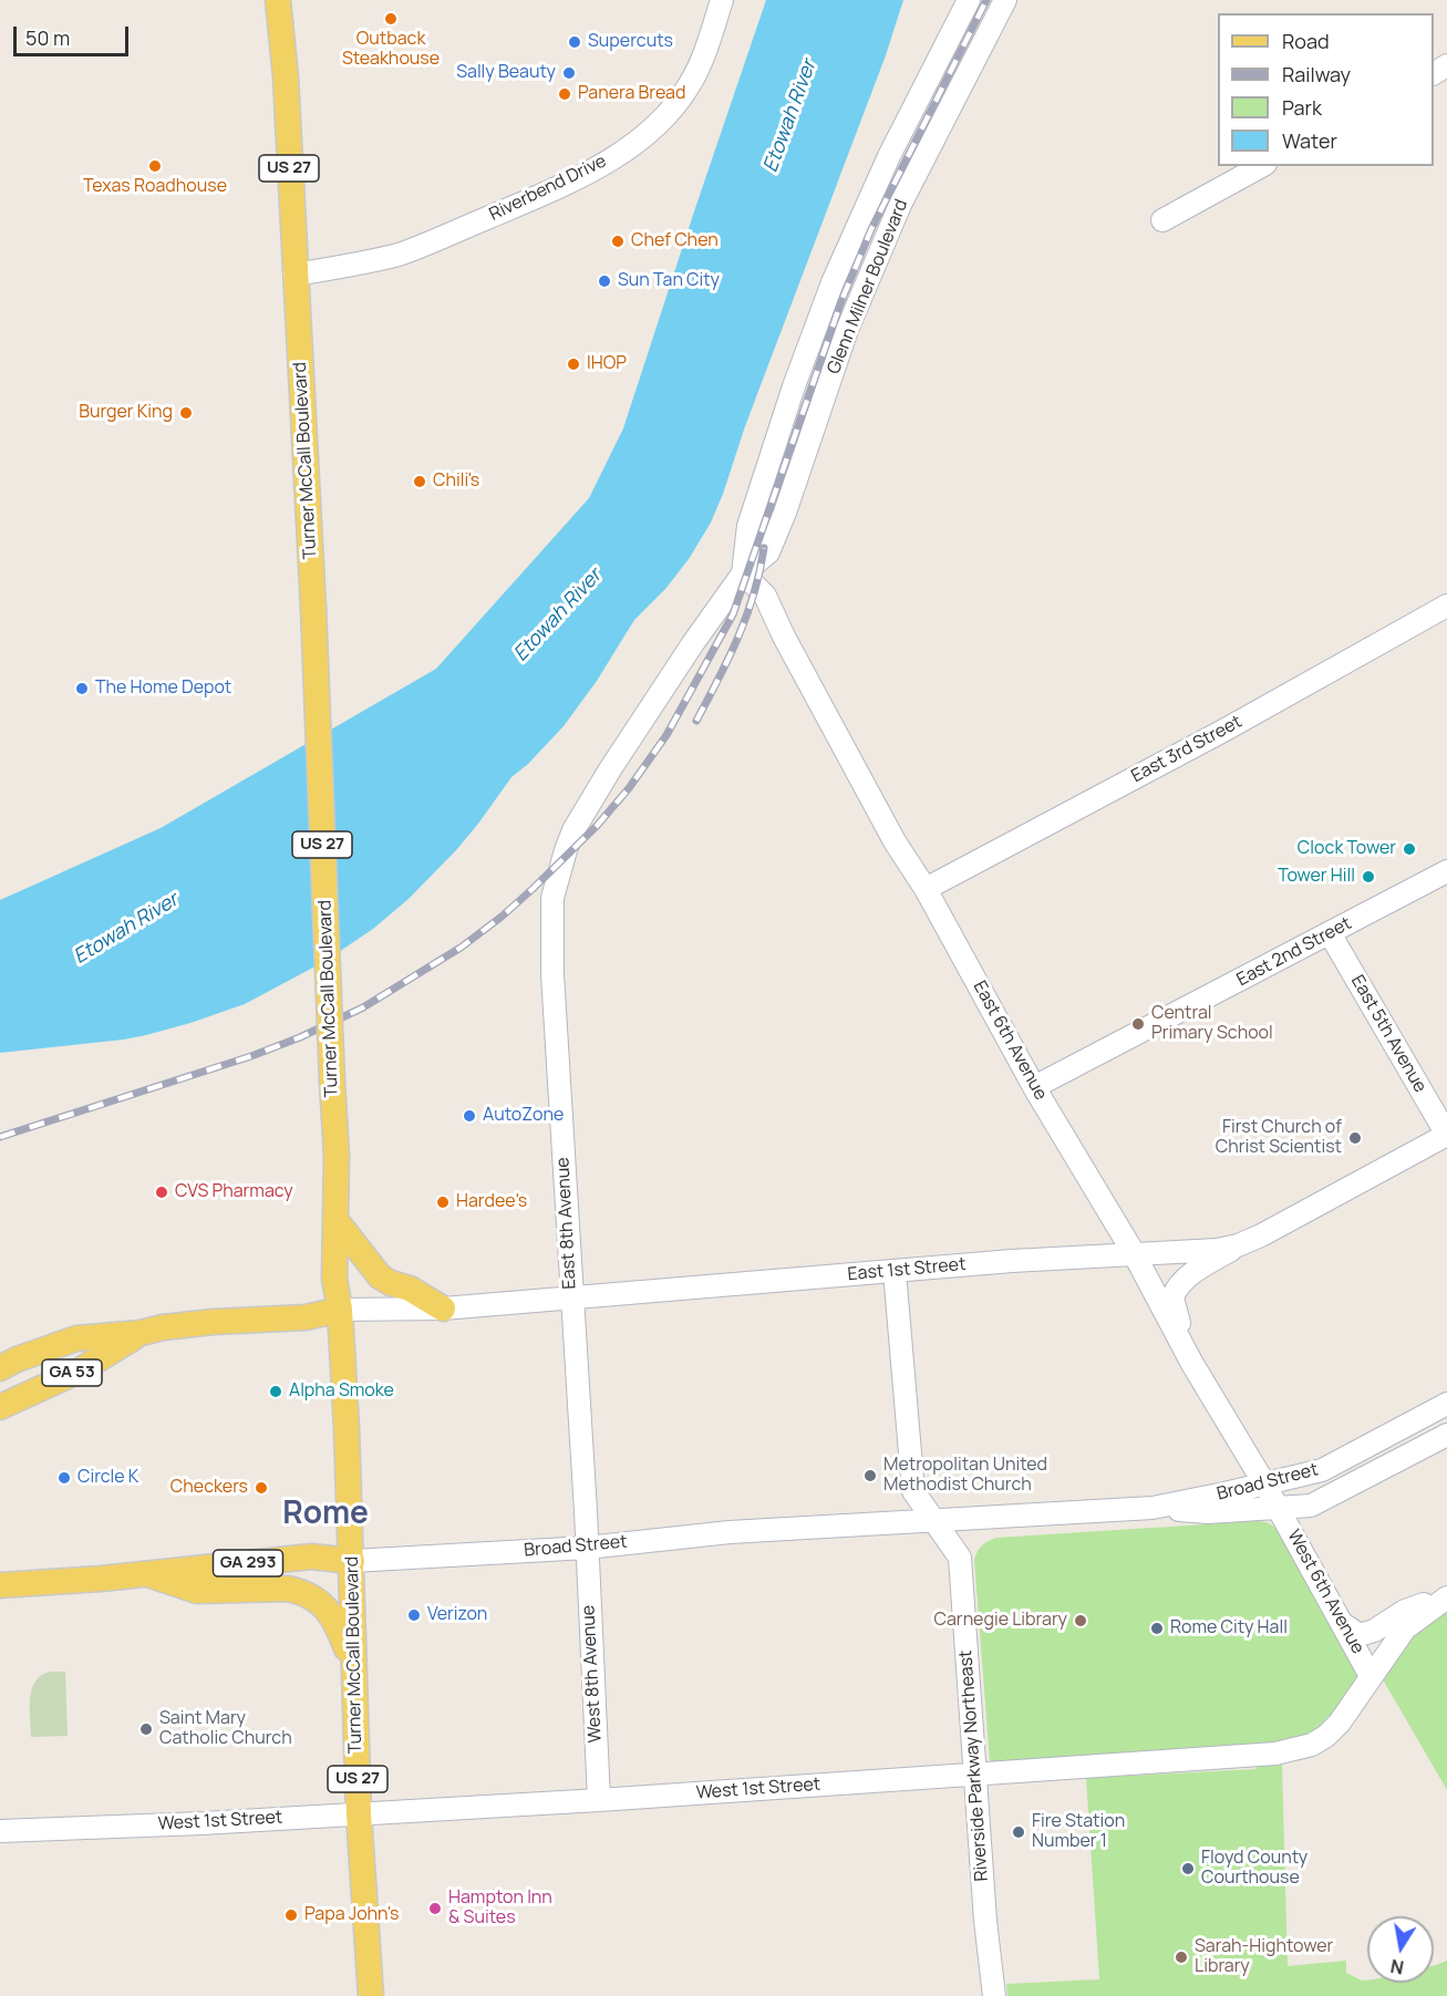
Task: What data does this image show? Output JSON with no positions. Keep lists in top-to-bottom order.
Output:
{
  "streets": {
    "main road": [
      "US 27",
      "Turner McCall Boulevard",
      "GA 53",
      "Broad Street",
      "GA 293"
    ],
    "street": [
      "Riverbend Drive",
      "Glenn Milner Boulevard",
      "East 3rd Street",
      "East 2nd Street",
      "East 5th Avenue",
      "East 6th Avenue",
      "East 8th Avenue",
      "East 1st Street",
      "West 6th Avenue",
      "West 8th Avenue",
      "Riverside Parkway Northeast",
      "West 1st Street"
    ]
  },
  "crossings": [
    ["Riverbend Drive", "Turner McCall Boulevard"],
    ["Glenn Milner Boulevard", "East 6th Avenue"],
    ["Glenn Milner Boulevard", "East 8th Avenue"],
    ["Turner McCall Boulevard", "East 1st Street"],
    ["Turner McCall Boulevard", "GA 53"],
    ["Turner McCall Boulevard", "Broad Street"],
    ["Turner McCall Boulevard", "West 1st Street"],
    ["East 3rd Street", "East 6th Avenue"],
    ["East 2nd Street", "East 5th Avenue"],
    ["East 2nd Street", "East 6th Avenue"],
    ["East 5th Avenue", "East 1st Street"],
    ["East 6th Avenue", "East 1st Street"],
    ["East 6th Avenue", "Broad Street"],
    ["East 6th Avenue", "West 6th Avenue"],
    ["East 8th Avenue", "East 1st Street"],
    ["East 8th Avenue", "Broad Street"],
    ["East 8th Avenue", "West 8th Avenue"],
    ["East 1st Street", "GA 53"],
    ["East 1st Street", "Riverside Parkway Northeast"],
    ["Broad Street", "West 6th Avenue"],
    ["Broad Street", "West 8th Avenue"],
    ["Broad Street", "Riverside Parkway Northeast"],
    ["West 6th Avenue", "West 1st Street"],
    ["West 8th Avenue", "West 1st Street"],
    ["Riverside Parkway Northeast", "West 1st Street"]
  ],
  "districts": ["Rome"],
  "water": ["Etowah River"],
  "places": [
    "Outback Steakhouse",
    "Supercuts",
    "Sally Beauty",
    "Panera Bread",
    "Texas Roadhouse",
    "Chef Chen",
    "Sun Tan City",
    "IHOP",
    "Burger King",
    "Chili's",
    "The Home Depot",
    "Clock Tower",
    "Tower Hill",
    "Central Primary School",
    "AutoZone",
    "First Church of Christ Scientist",
    "CVS Pharmacy",
    "Hardee's",
    "Alpha Smoke",
    "Metropolitan United Methodist Church",
    "Circle K",
    "Checkers",
    "Verizon",
    "Carnegie Library",
    "Rome City Hall",
    "Saint Mary Catholic Church",
    "Fire Station Number 1",
    "Floyd County Courthouse",
    "Hampton Inn & Suites",
    "Papa John's",
    "Sarah-Hightower Library"
  ],
  "legend": [
    "Road",
    "Railway",
    "Park",
    "Water"
  ],
  "scale_bar": "50 m",
  "north": "bottom"
}
